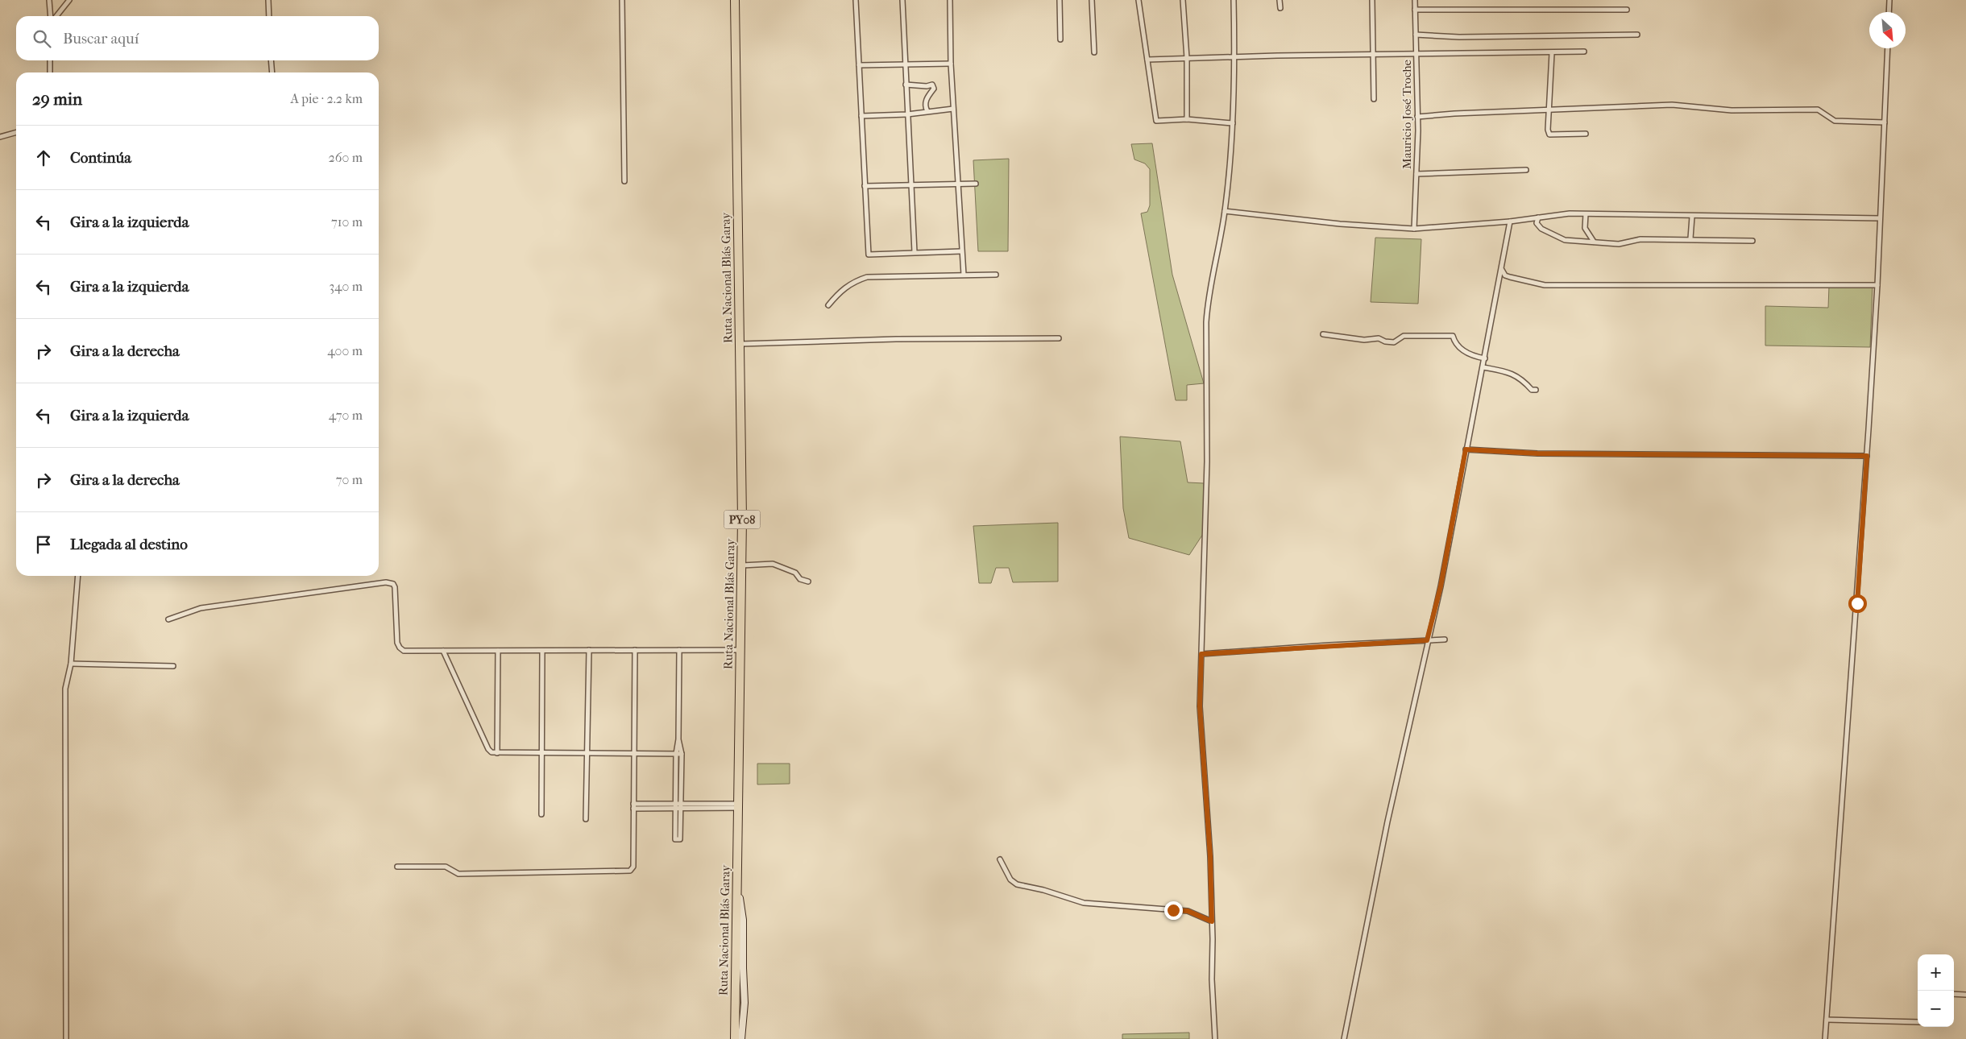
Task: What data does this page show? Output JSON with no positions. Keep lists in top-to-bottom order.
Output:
{
  "streets": {
    "highway": ["Ruta Nacional Blás Garay", "PY08"],
    "street": ["Mauricio José Troche"]
  },
  "north": "bottom right",
  "page": {
    "search": "Buscar aquí",
    "heading": ["29 min", "A pie · 2.2 km"],
    "list": [
      ["Continúa", "260 m"],
      ["Gira a la izquierda", "710 m"],
      ["Gira a la izquierda", "340 m"],
      ["Gira a la derecha", "400 m"],
      ["Gira a la izquierda", "470 m"],
      ["Gira a la derecha", "70 m"],
      "Llegada al destino"
    ],
    "map_buttons": ["+", "−"]
  }
}
